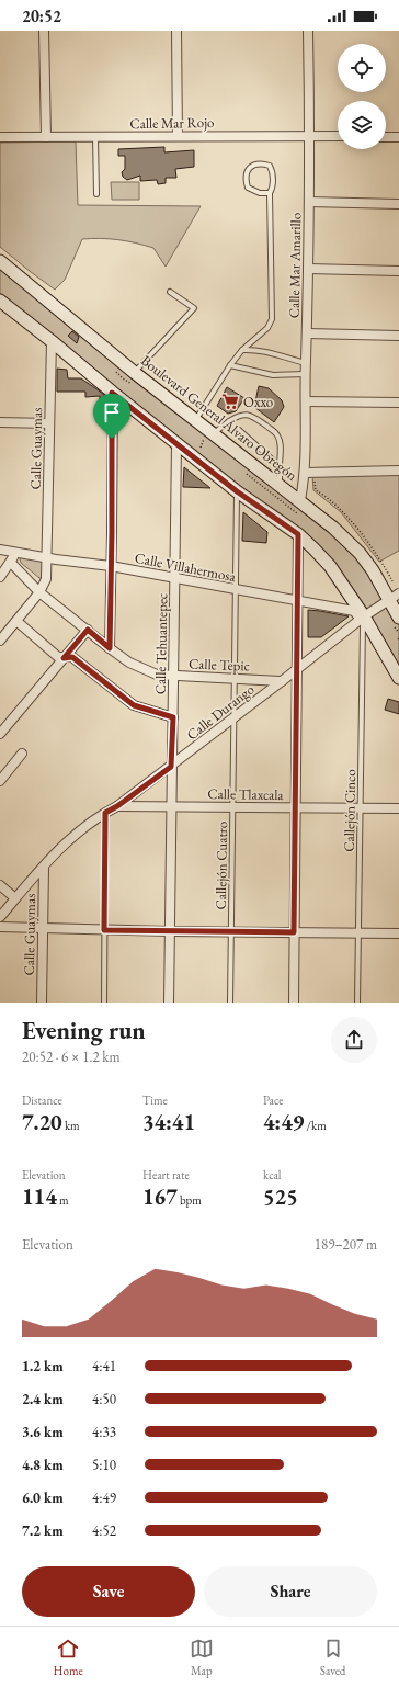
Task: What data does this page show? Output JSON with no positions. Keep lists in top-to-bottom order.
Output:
{
  "streets": {
    "main road": ["Boulevard General Álvaro Obregón"],
    "street": [
      "Calle Mar Rojo",
      "Calle Mar Amarillo",
      "Calle Guaymas",
      "Calle Villahermosa",
      "Calle Tehuantepec",
      "Calle Tepic",
      "Calle Durango",
      "Calle Tlaxcala"
    ],
    "lane": ["Callejón Cinco", "Callejón Cuatro"]
  },
  "crossings": [
    ["Calle Mar Rojo", "Calle Mar Amarillo"],
    ["Calle Mar Amarillo", "Boulevard General Álvaro Obregón"],
    ["Boulevard General Álvaro Obregón", "Calle Durango"],
    ["Calle Guaymas", "Calle Villahermosa"],
    ["Calle Guaymas", "Calle Tepic"],
    ["Calle Guaymas", "Calle Durango"],
    ["Calle Villahermosa", "Calle Tehuantepec"],
    ["Calle Villahermosa", "Calle Durango"],
    ["Calle Villahermosa", "Callejón Cinco"],
    ["Calle Villahermosa", "Callejón Cuatro"],
    ["Calle Tehuantepec", "Calle Tepic"],
    ["Calle Tehuantepec", "Calle Durango"],
    ["Calle Tehuantepec", "Calle Tlaxcala"],
    ["Calle Tepic", "Calle Durango"],
    ["Calle Tepic", "Callejón Cuatro"],
    ["Calle Durango", "Calle Tlaxcala"],
    ["Calle Durango", "Callejón Cinco"],
    ["Calle Durango", "Callejón Cuatro"],
    ["Calle Tlaxcala", "Callejón Cinco"],
    ["Calle Tlaxcala", "Callejón Cuatro"]
  ],
  "places": {
    "supermarket": ["Oxxo"]
  },
  "page": {
    "status": "20:52",
    "heading": ["Evening run", "20:52 · 6 × 1.2 km"],
    "stats": [
      ["Distance", "7.20 km"],
      ["Time", "34:41"],
      ["Pace", "4:49 /km"],
      ["Elevation", "114 m"],
      ["Heart rate", "167 bpm"],
      ["kcal", "525"]
    ],
    "chart": ["Elevation", "189–207 m"],
    "list": [
      {
        "name": "1.2 km",
        "note": "4:41"
      },
      {
        "name": "2.4 km",
        "note": "4:50"
      },
      {
        "name": "3.6 km",
        "note": "4:33"
      },
      {
        "name": "4.8 km",
        "note": "5:10"
      },
      {
        "name": "6.0 km",
        "note": "4:49"
      },
      {
        "name": "7.2 km",
        "note": "4:52"
      }
    ],
    "buttons": ["Save", "Share"],
    "tabs": ["Home", "Map", "Saved"]
  }
}
